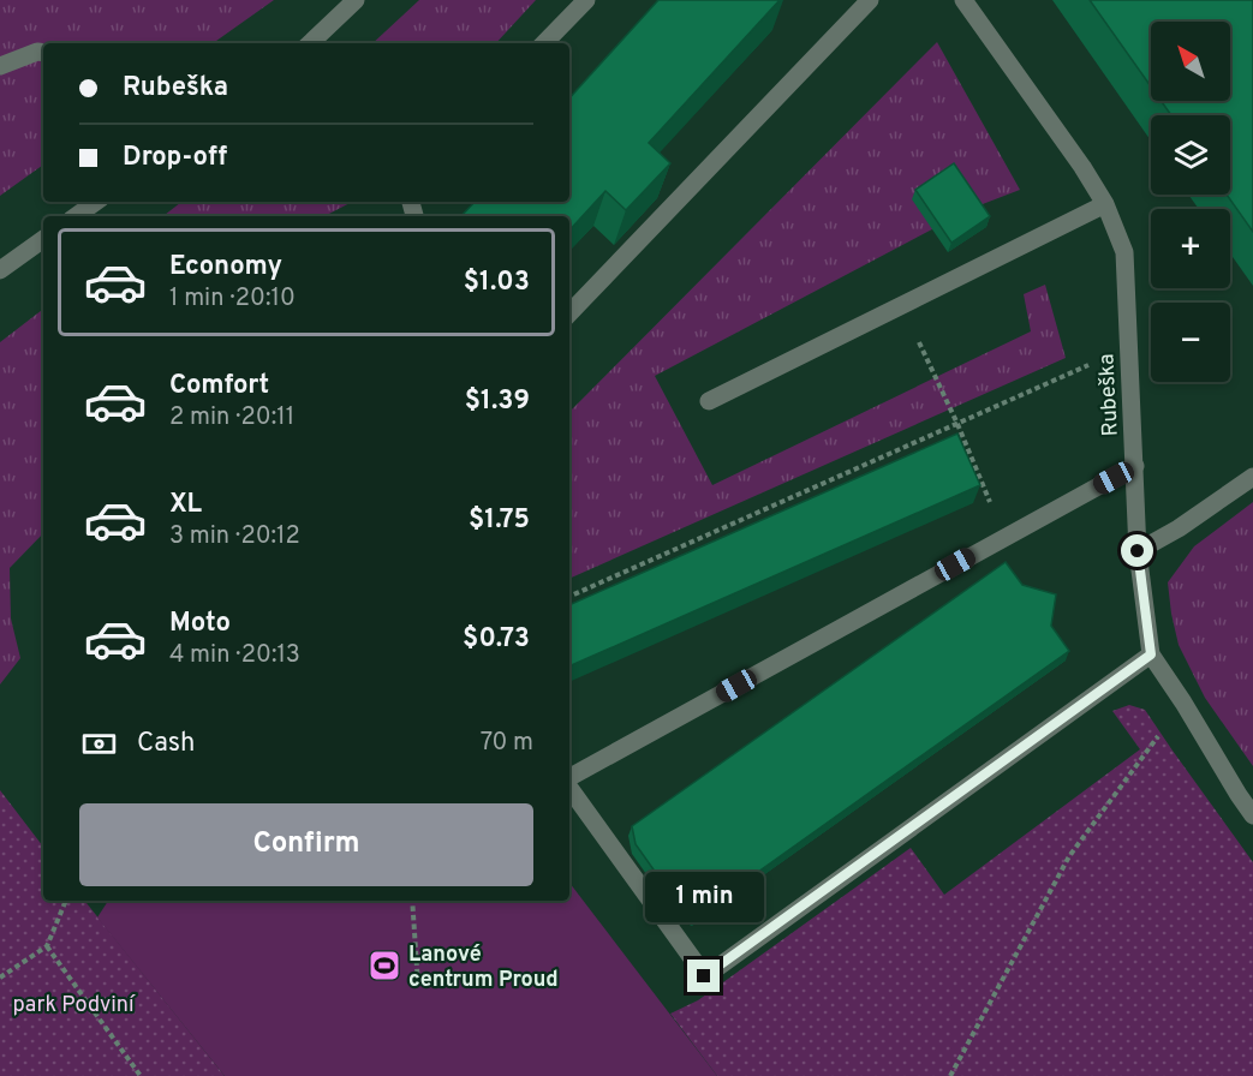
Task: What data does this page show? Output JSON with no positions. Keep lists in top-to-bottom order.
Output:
{
  "streets": {
    "street": ["Rubeška"]
  },
  "parks": ["park Podviní"],
  "places": {
    "sports": ["Lanové centrum Proud"]
  },
  "north": "top left",
  "page": {
    "map_buttons": ["+", "−"],
    "banner": ["Rubeška", "Drop-off"],
    "list": [
      {
        "name": "Economy",
        "note": "1 min · 20:10",
        "value": "$1.03"
      },
      {
        "name": "Comfort",
        "note": "2 min · 20:11",
        "value": "$1.39"
      },
      {
        "name": "XL",
        "note": "3 min · 20:12",
        "value": "$1.75"
      },
      {
        "name": "Moto",
        "note": "4 min · 20:13",
        "value": "$0.73"
      }
    ],
    "pay": ["Cash", "70 m"],
    "buttons": "Confirm",
    "bubble": "1 min"
  }
}
